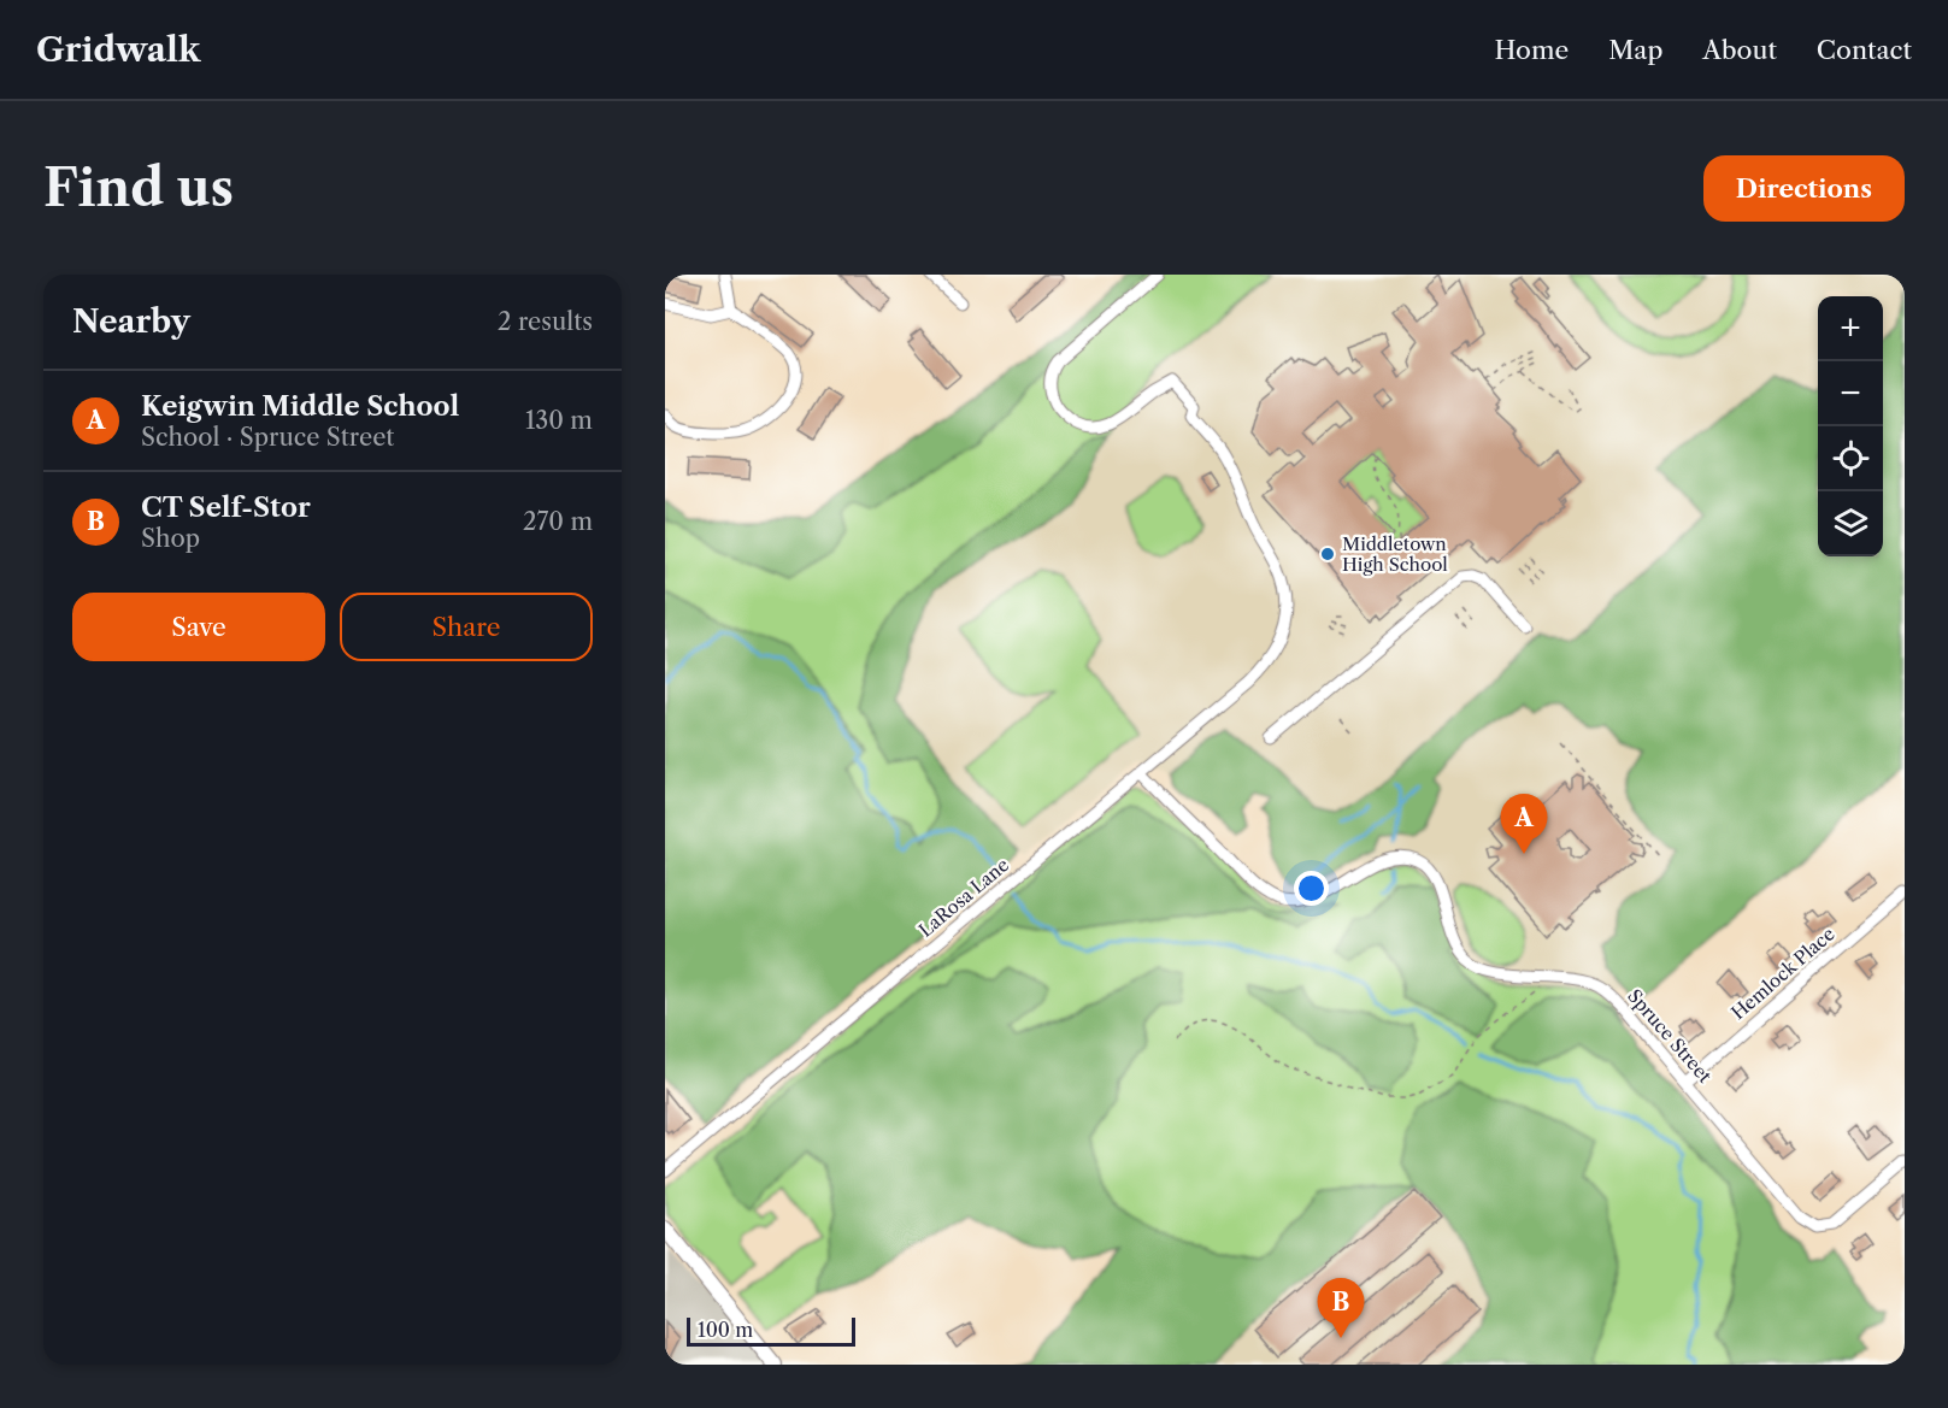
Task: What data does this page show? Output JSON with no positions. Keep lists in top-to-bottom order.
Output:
{
  "streets": {
    "street": ["LaRosa Lane", "Hemlock Place", "Spruce Street"]
  },
  "crossings": [
    ["LaRosa Lane", "Spruce Street"],
    ["Hemlock Place", "Spruce Street"]
  ],
  "places": ["Middletown High School"],
  "scale_bar": "100 m",
  "page": {
    "header": "Gridwalk",
    "nav": [
      "Home",
      "Map",
      "About",
      "Contact"
    ],
    "buttons": [
      "Directions",
      ["Save", "Share"]
    ],
    "title": "Find us",
    "heading": ["Nearby", "2 results"],
    "map_buttons": ["+", "−"],
    "list": [
      {
        "mark": "A",
        "name": "Keigwin Middle School",
        "note": "School · Spruce Street",
        "value": "130 m"
      },
      {
        "mark": "B",
        "name": "CT Self-Stor",
        "note": "Shop",
        "value": "270 m"
      }
    ],
    "pins": ["A", "B"],
    "scale": "100 m"
  }
}
